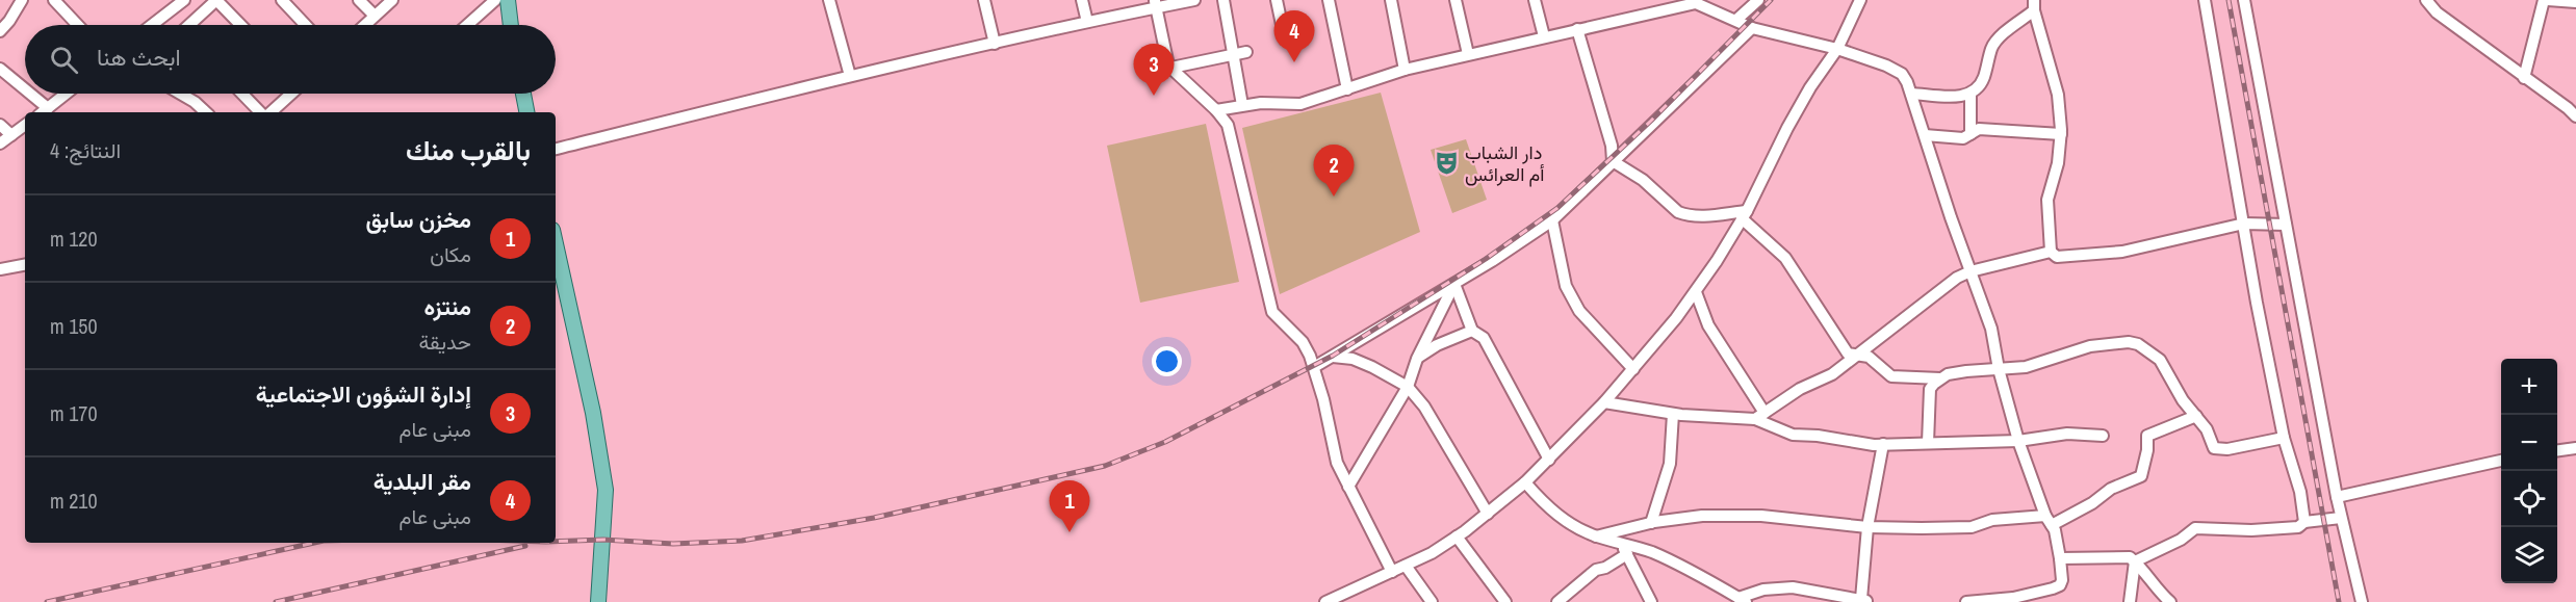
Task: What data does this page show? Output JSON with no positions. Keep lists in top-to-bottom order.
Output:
{
  "places": {
    "theatre": ["دار الشباب أم العرائس"]
  },
  "page": {
    "pins": [
      "4",
      "3",
      "2",
      "1"
    ],
    "search": "ابحث هنا",
    "heading": ["بالقرب منك", "النتائج: 4"],
    "list": [
      {
        "mark": "1",
        "name": "مخزن سابق",
        "note": "مكان",
        "value": "120 m"
      },
      {
        "mark": "2",
        "name": "منتزه",
        "note": "حديقة",
        "value": "150 m"
      },
      {
        "mark": "3",
        "name": "إدارة الشؤون الاجتماعية",
        "note": "مبنى عام",
        "value": "170 m"
      },
      {
        "mark": "4",
        "name": "مقر البلدية",
        "note": "مبنى عام",
        "value": "210 m"
      }
    ],
    "map_buttons": ["+", "−"]
  }
}
